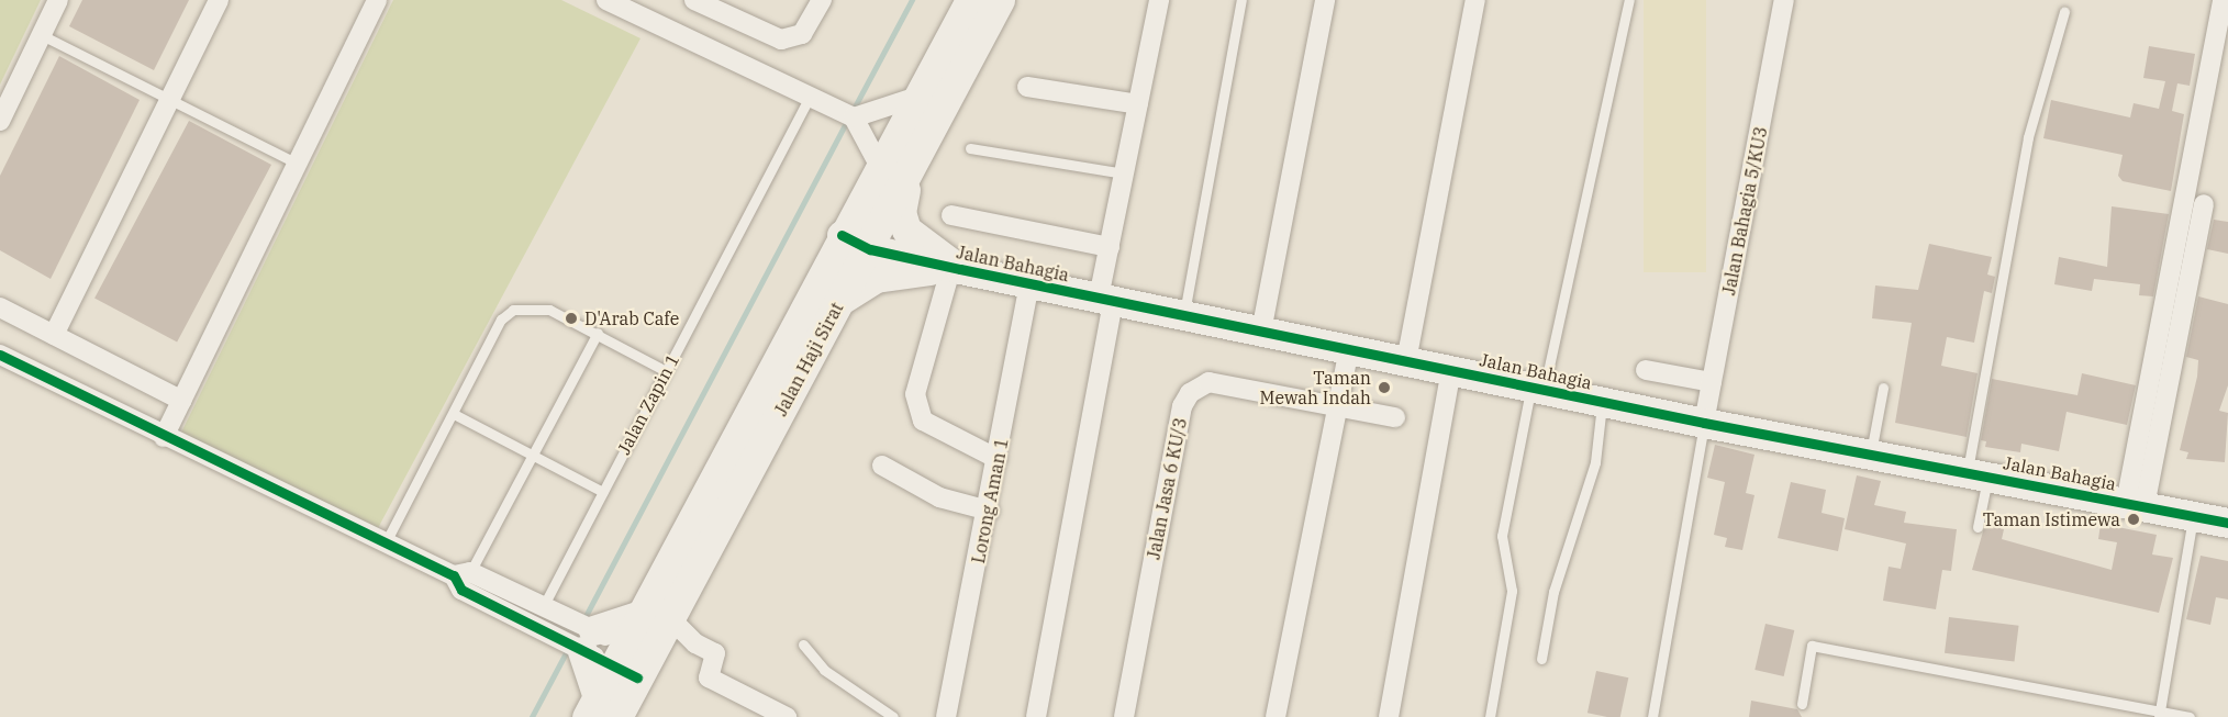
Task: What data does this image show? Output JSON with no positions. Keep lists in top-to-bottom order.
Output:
{
  "streets": {
    "main road": ["Jalan Bahagia", "Jalan Haji Sirat"],
    "street": ["Jalan Bahagia 5/KU3", "Jalan Jasa 6 KU/3", "Lorong Aman 1"],
    "lane": ["Jalan Zapin 1"]
  },
  "crossings": [
    ["Jalan Bahagia 5/KU3", "Jalan Bahagia"],
    ["Jalan Bahagia", "Jalan Haji Sirat"],
    ["Jalan Bahagia", "Lorong Aman 1"]
  ],
  "places": ["D'Arab Cafe", "Taman Mewah Indah", "Taman Istimewa"]
}
